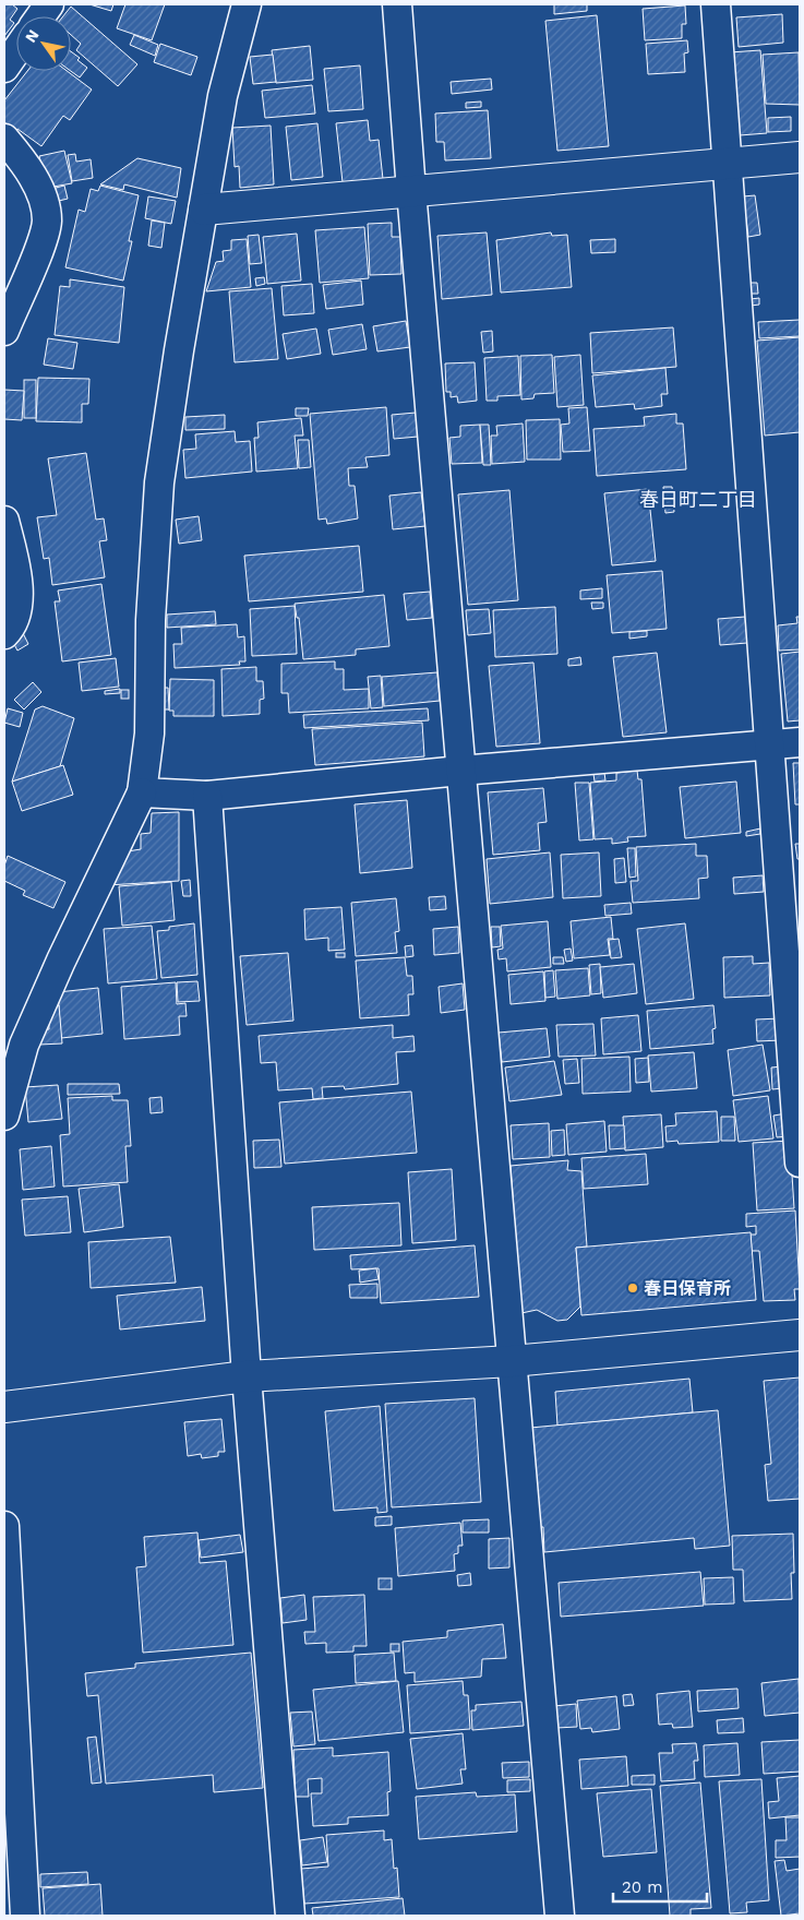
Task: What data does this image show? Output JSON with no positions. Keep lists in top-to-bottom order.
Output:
{
  "districts": ["春日町二丁目"],
  "places": ["春日保育所"],
  "scale_bar": "20 m",
  "north": "top left"
}
